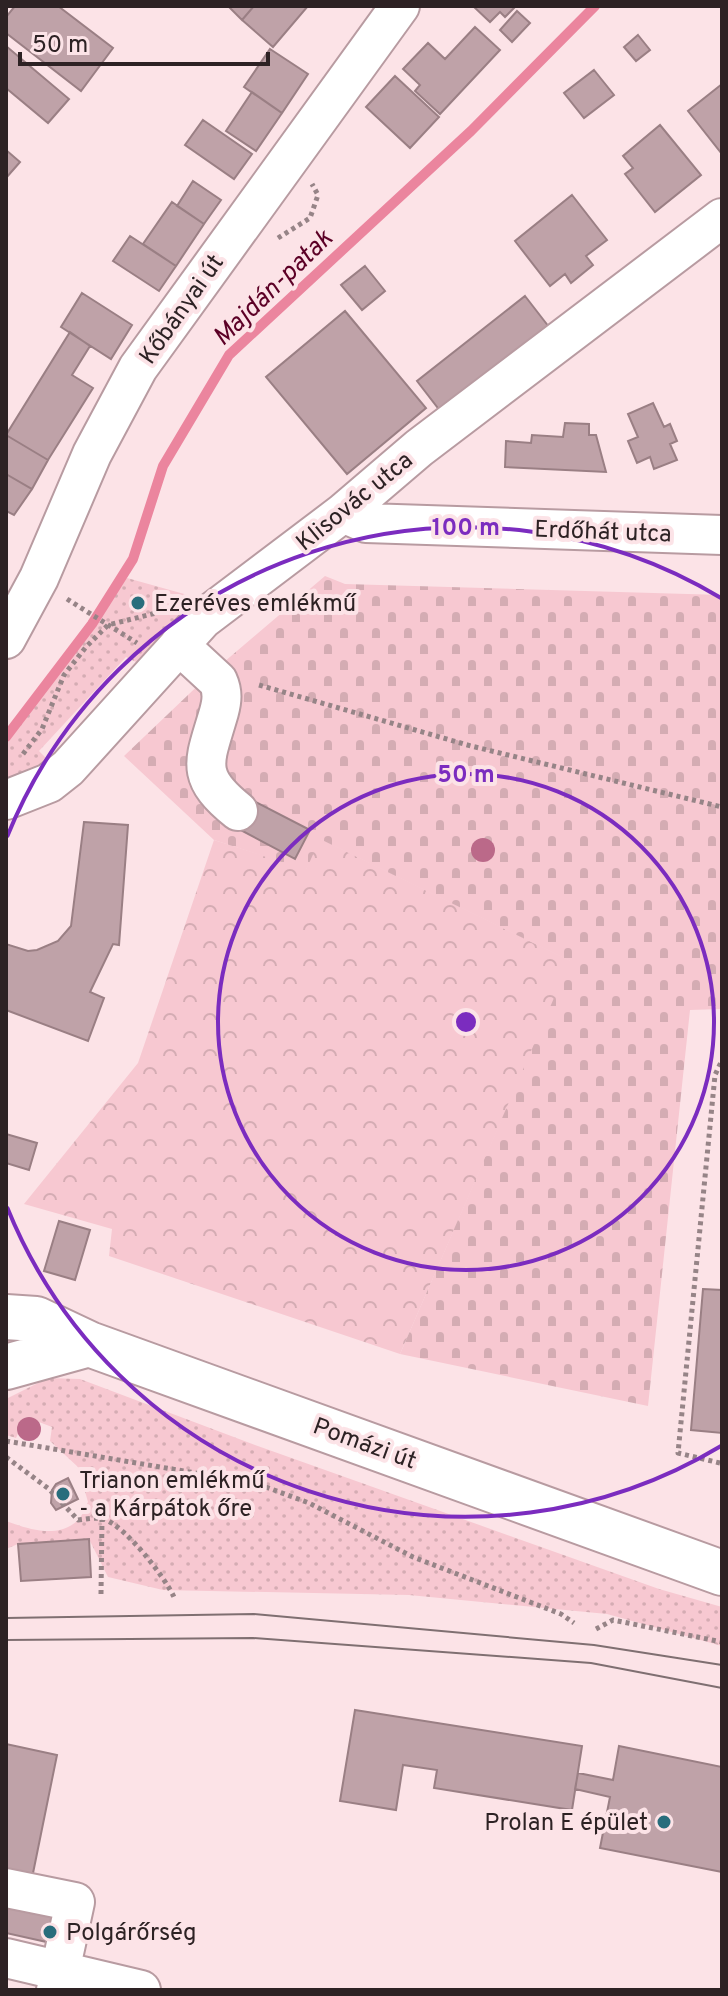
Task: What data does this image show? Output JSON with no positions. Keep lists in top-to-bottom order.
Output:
{
  "streets": {
    "main road": ["Pomázi út"],
    "street": ["Kőbányai út", "Klisovác utca", "Erdőhát utca"]
  },
  "crossings": [
    ["Klisovác utca", "Erdőhát utca"]
  ],
  "water": ["Majdán-patak"],
  "places": [
    "Ezeréves emlékmű",
    "Trianon emlékmű - a Kárpátok őre",
    "Prolan E épület",
    "Polgárőrség"
  ],
  "scale_bar": "50 m",
  "rings": ["100 m", "50 m"]
}
